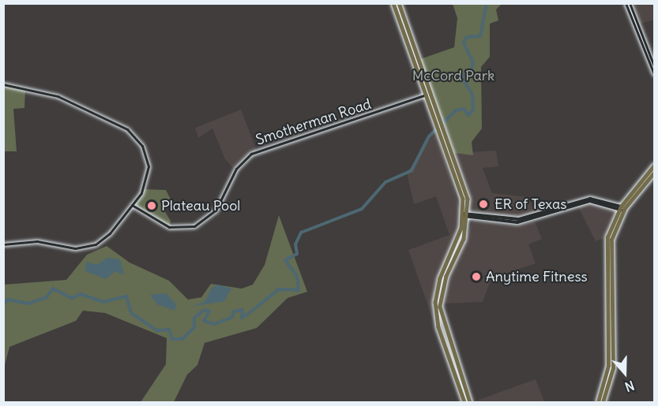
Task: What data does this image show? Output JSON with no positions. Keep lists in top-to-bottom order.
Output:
{
  "streets": {
    "street": ["Smotherman Road"]
  },
  "parks": ["McCord Park"],
  "places": ["ER of Texas", "Plateau Pool", "Anytime Fitness"],
  "north": "bottom"
}
